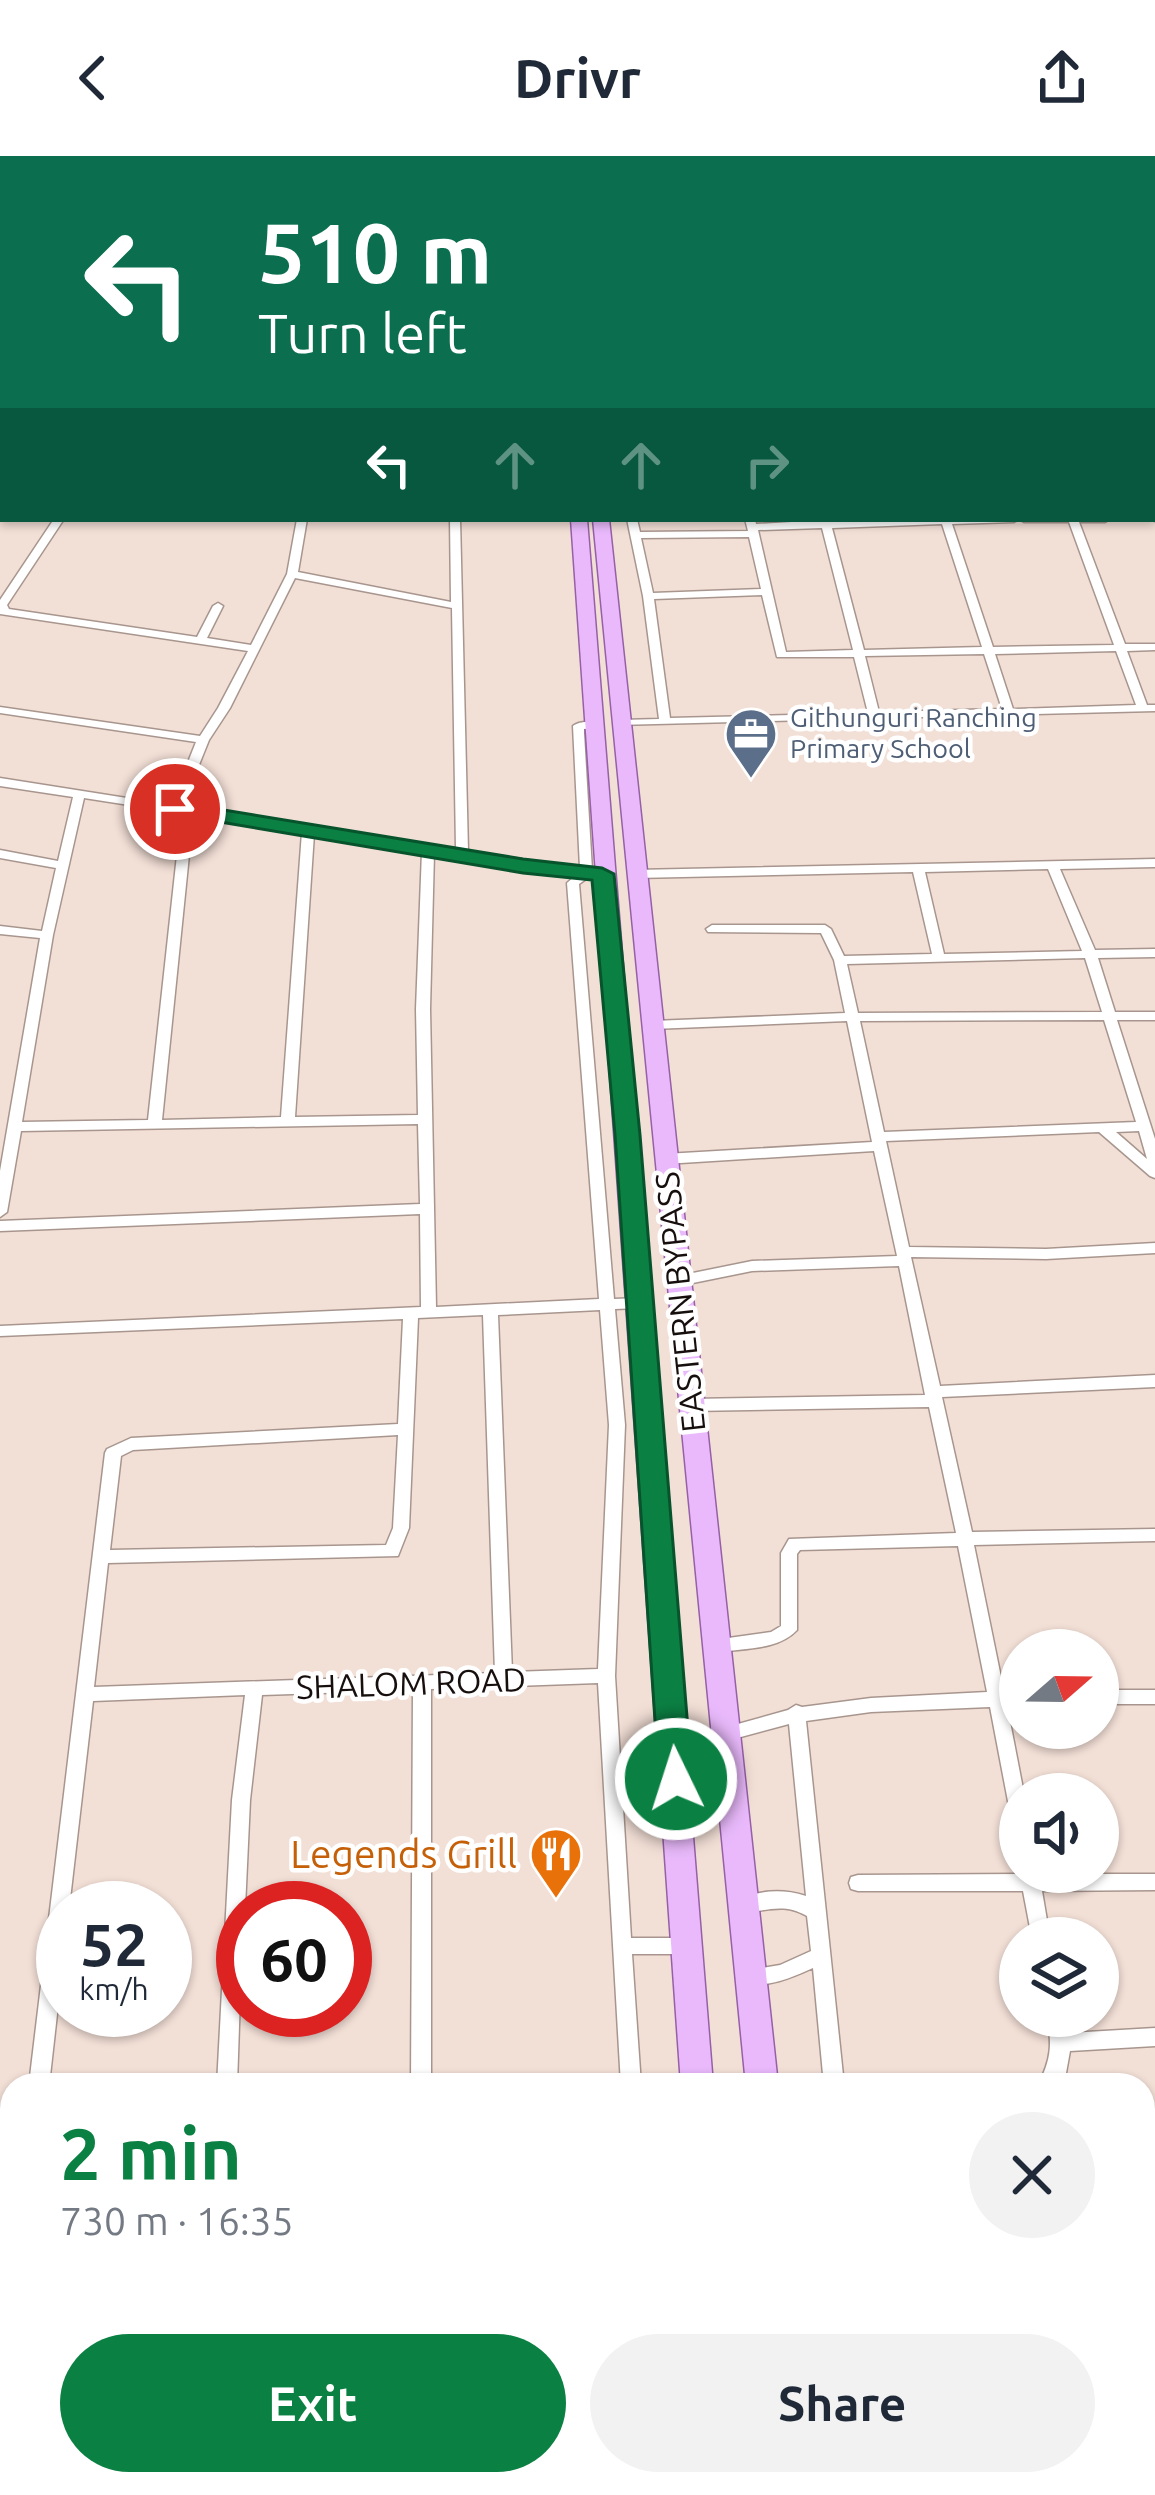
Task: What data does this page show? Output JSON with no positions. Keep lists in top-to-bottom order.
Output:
{
  "streets": {
    "main road": ["EASTERN BYPASS"],
    "street": ["SHALOM ROAD"]
  },
  "places": {
    "office": ["Githunguri Ranching Primary School"],
    "restaurant": ["Legends Grill"]
  },
  "north": "right",
  "page": {
    "header": "Drivr",
    "turn": ["510 m", "Turn left"],
    "speed": "52 km/h",
    "limit": "60",
    "heading": ["2 min", "730 m · 16:35"],
    "buttons": ["Exit", "Share"]
  }
}
